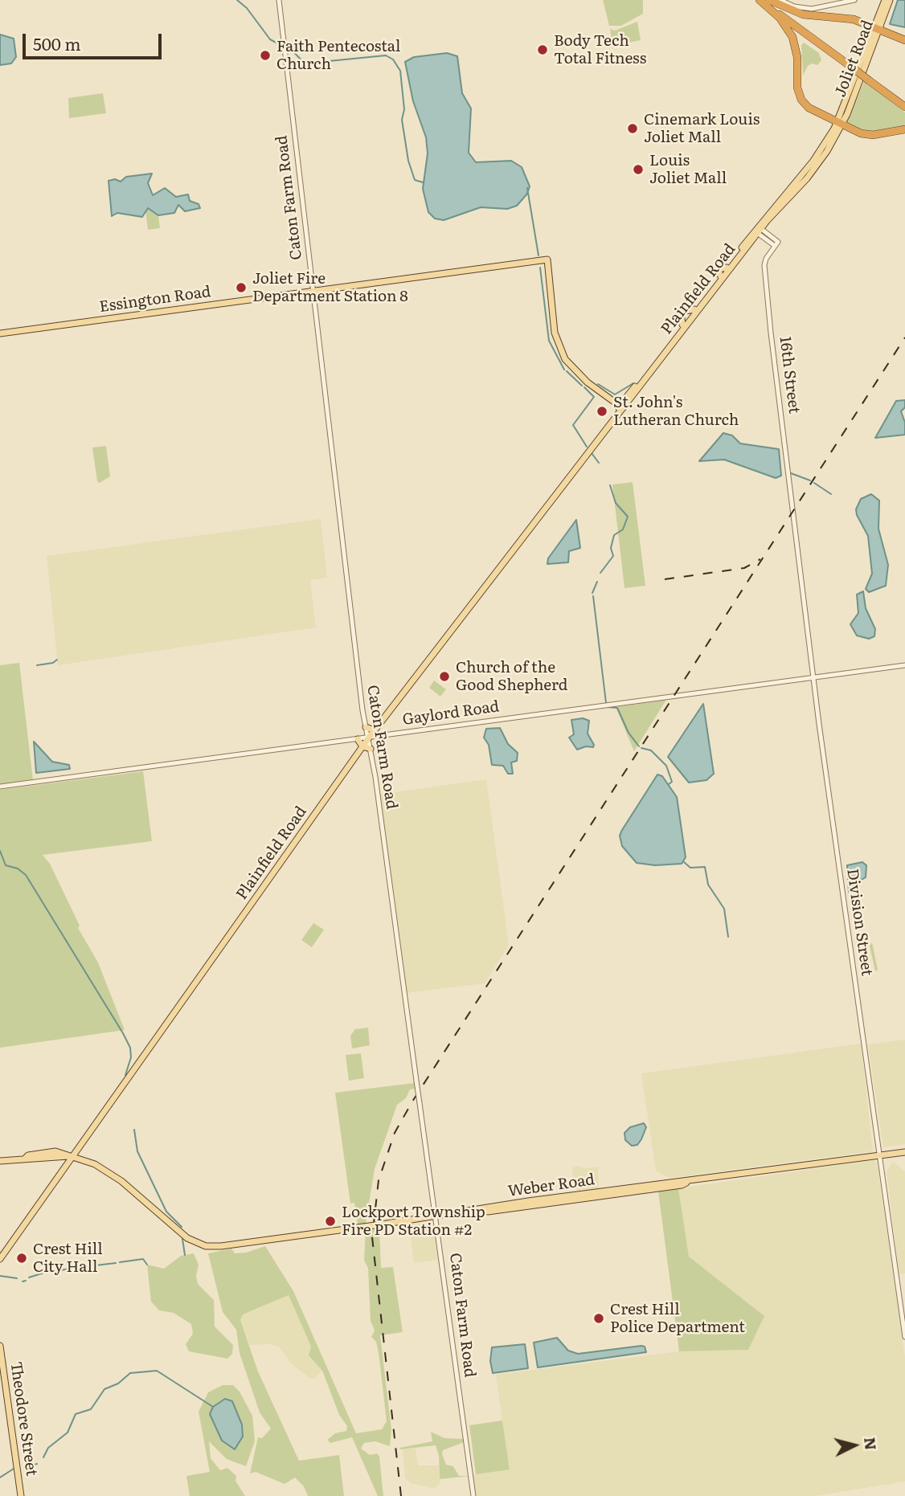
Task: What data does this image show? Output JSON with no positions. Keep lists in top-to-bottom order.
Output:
{
  "streets": {
    "main road": [
      "Joliet Road",
      "Plainfield Road",
      "Essington Road",
      "Weber Road",
      "Theodore Street"
    ],
    "street": [
      "Caton Farm Road",
      "16th Street",
      "Gaylord Road",
      "Division Street"
    ]
  },
  "crossings": [
    ["Joliet Road", "Plainfield Road"],
    ["Caton Farm Road", "Plainfield Road"],
    ["Caton Farm Road", "Essington Road"],
    ["Caton Farm Road", "Gaylord Road"],
    ["Caton Farm Road", "Weber Road"],
    ["Plainfield Road", "16th Street"],
    ["Plainfield Road", "Gaylord Road"],
    ["Plainfield Road", "Weber Road"],
    ["16th Street", "Division Street"],
    ["Gaylord Road", "Division Street"],
    ["Division Street", "Weber Road"]
  ],
  "places": [
    "Body Tech Total Fitness",
    "Faith Pentecostal Church",
    "Cinemark Louis Joliet Mall",
    "Louis Joliet Mall",
    "Joliet Fire Department Station 8",
    "St. John's Lutheran Church",
    "Church of the Good Shepherd",
    "Lockport Township Fire PD Station #2",
    "Crest Hill City Hall",
    "Crest Hill Police Department"
  ],
  "scale_bar": "500 m",
  "north": "right"
}
